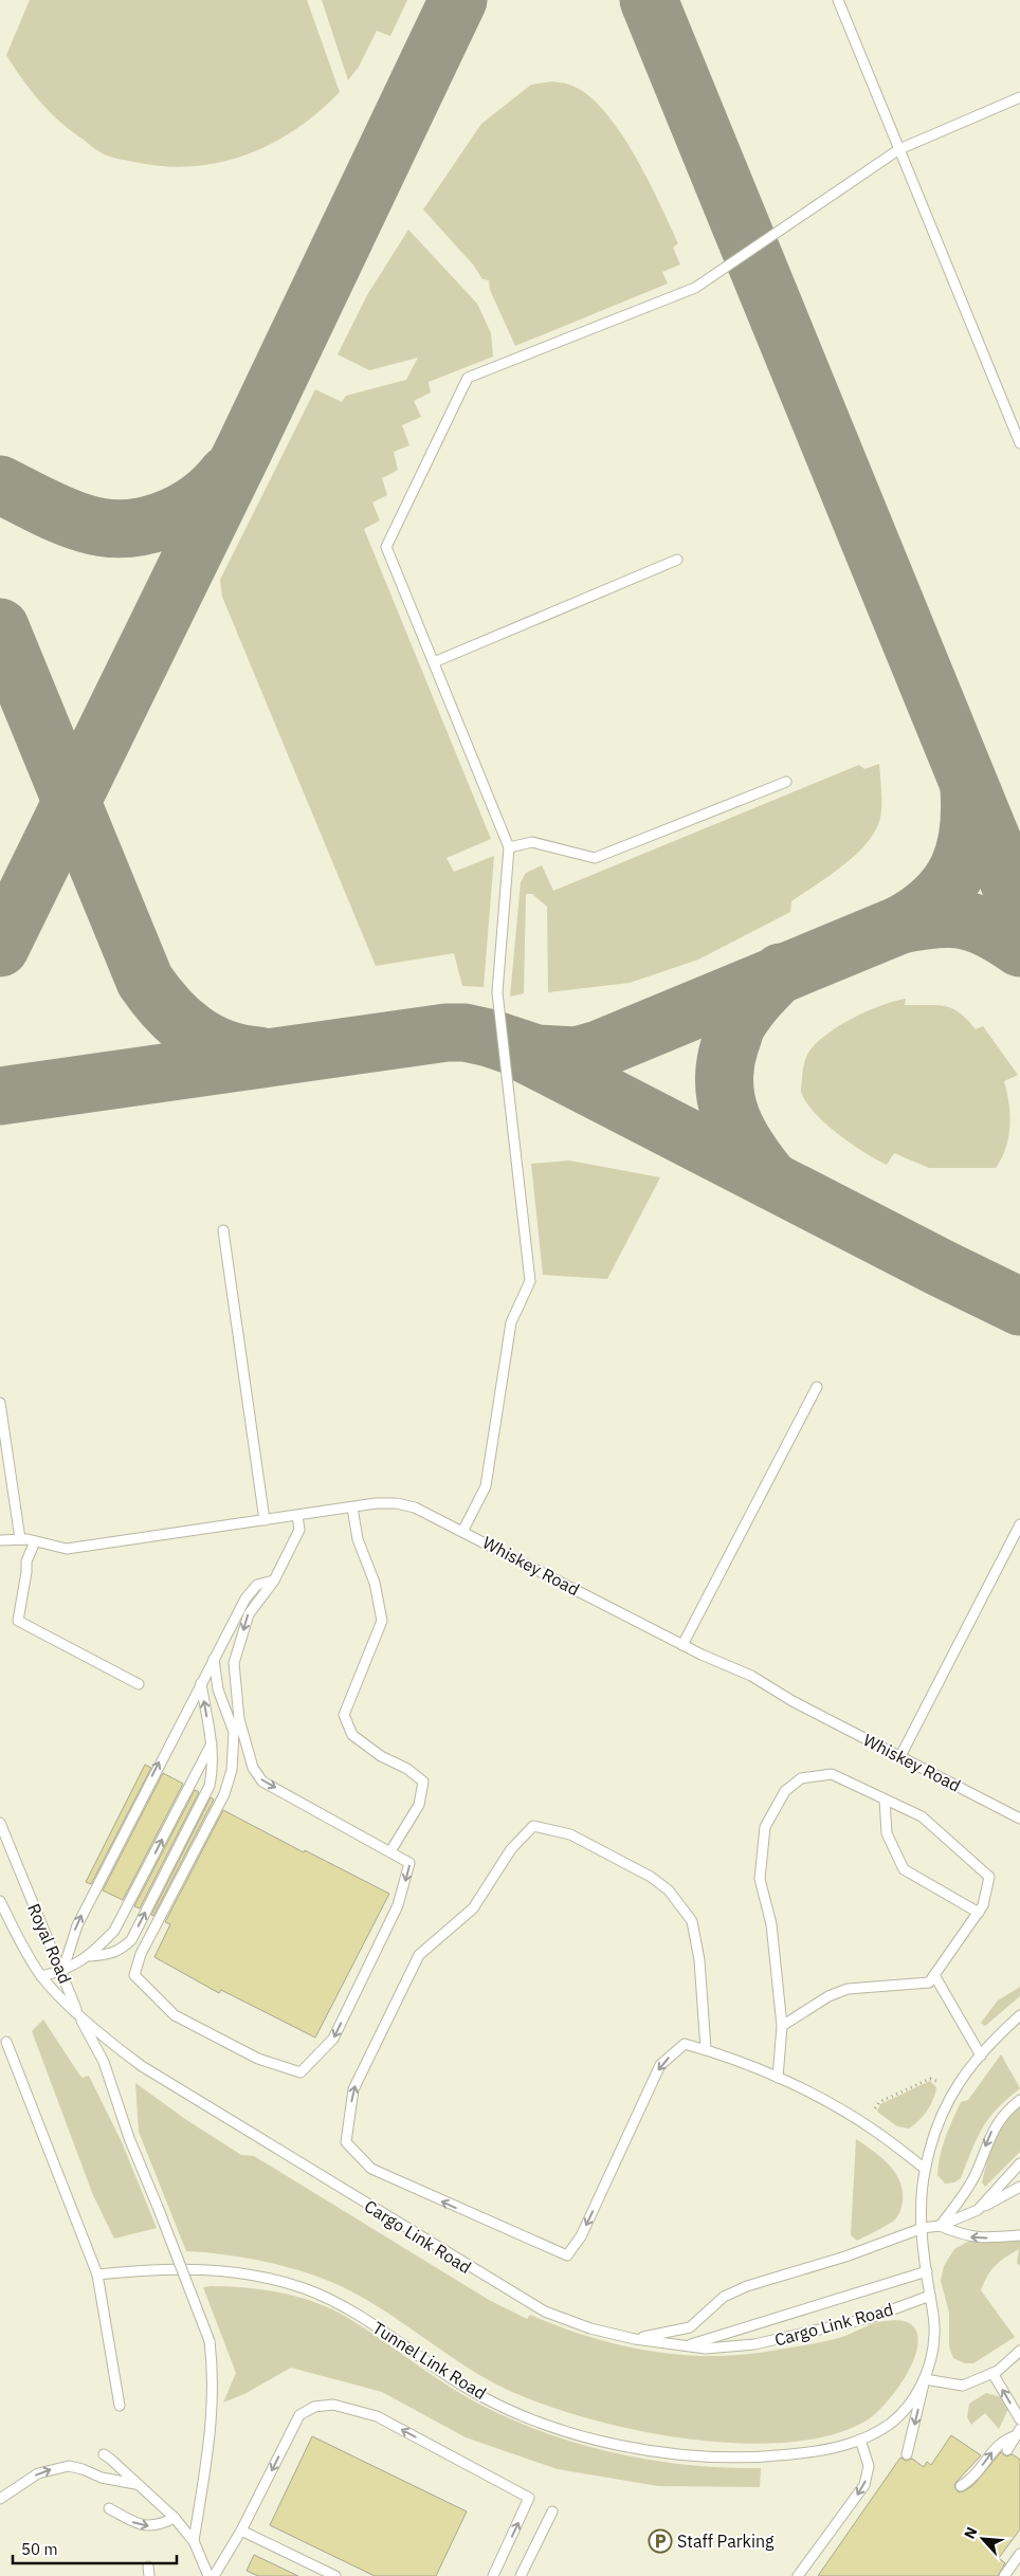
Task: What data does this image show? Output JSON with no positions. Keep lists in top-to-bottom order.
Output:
{
  "streets": {
    "lane": [
      "Whiskey Road",
      "Royal Road",
      "Cargo Link Road",
      "Tunnel Link Road"
    ]
  },
  "crossings": [
    ["Royal Road", "Cargo Link Road"],
    ["Cargo Link Road", "Tunnel Link Road"]
  ],
  "places": {
    "parking": ["Staff Parking"]
  },
  "scale_bar": "50 m",
  "north": "top left"
}
